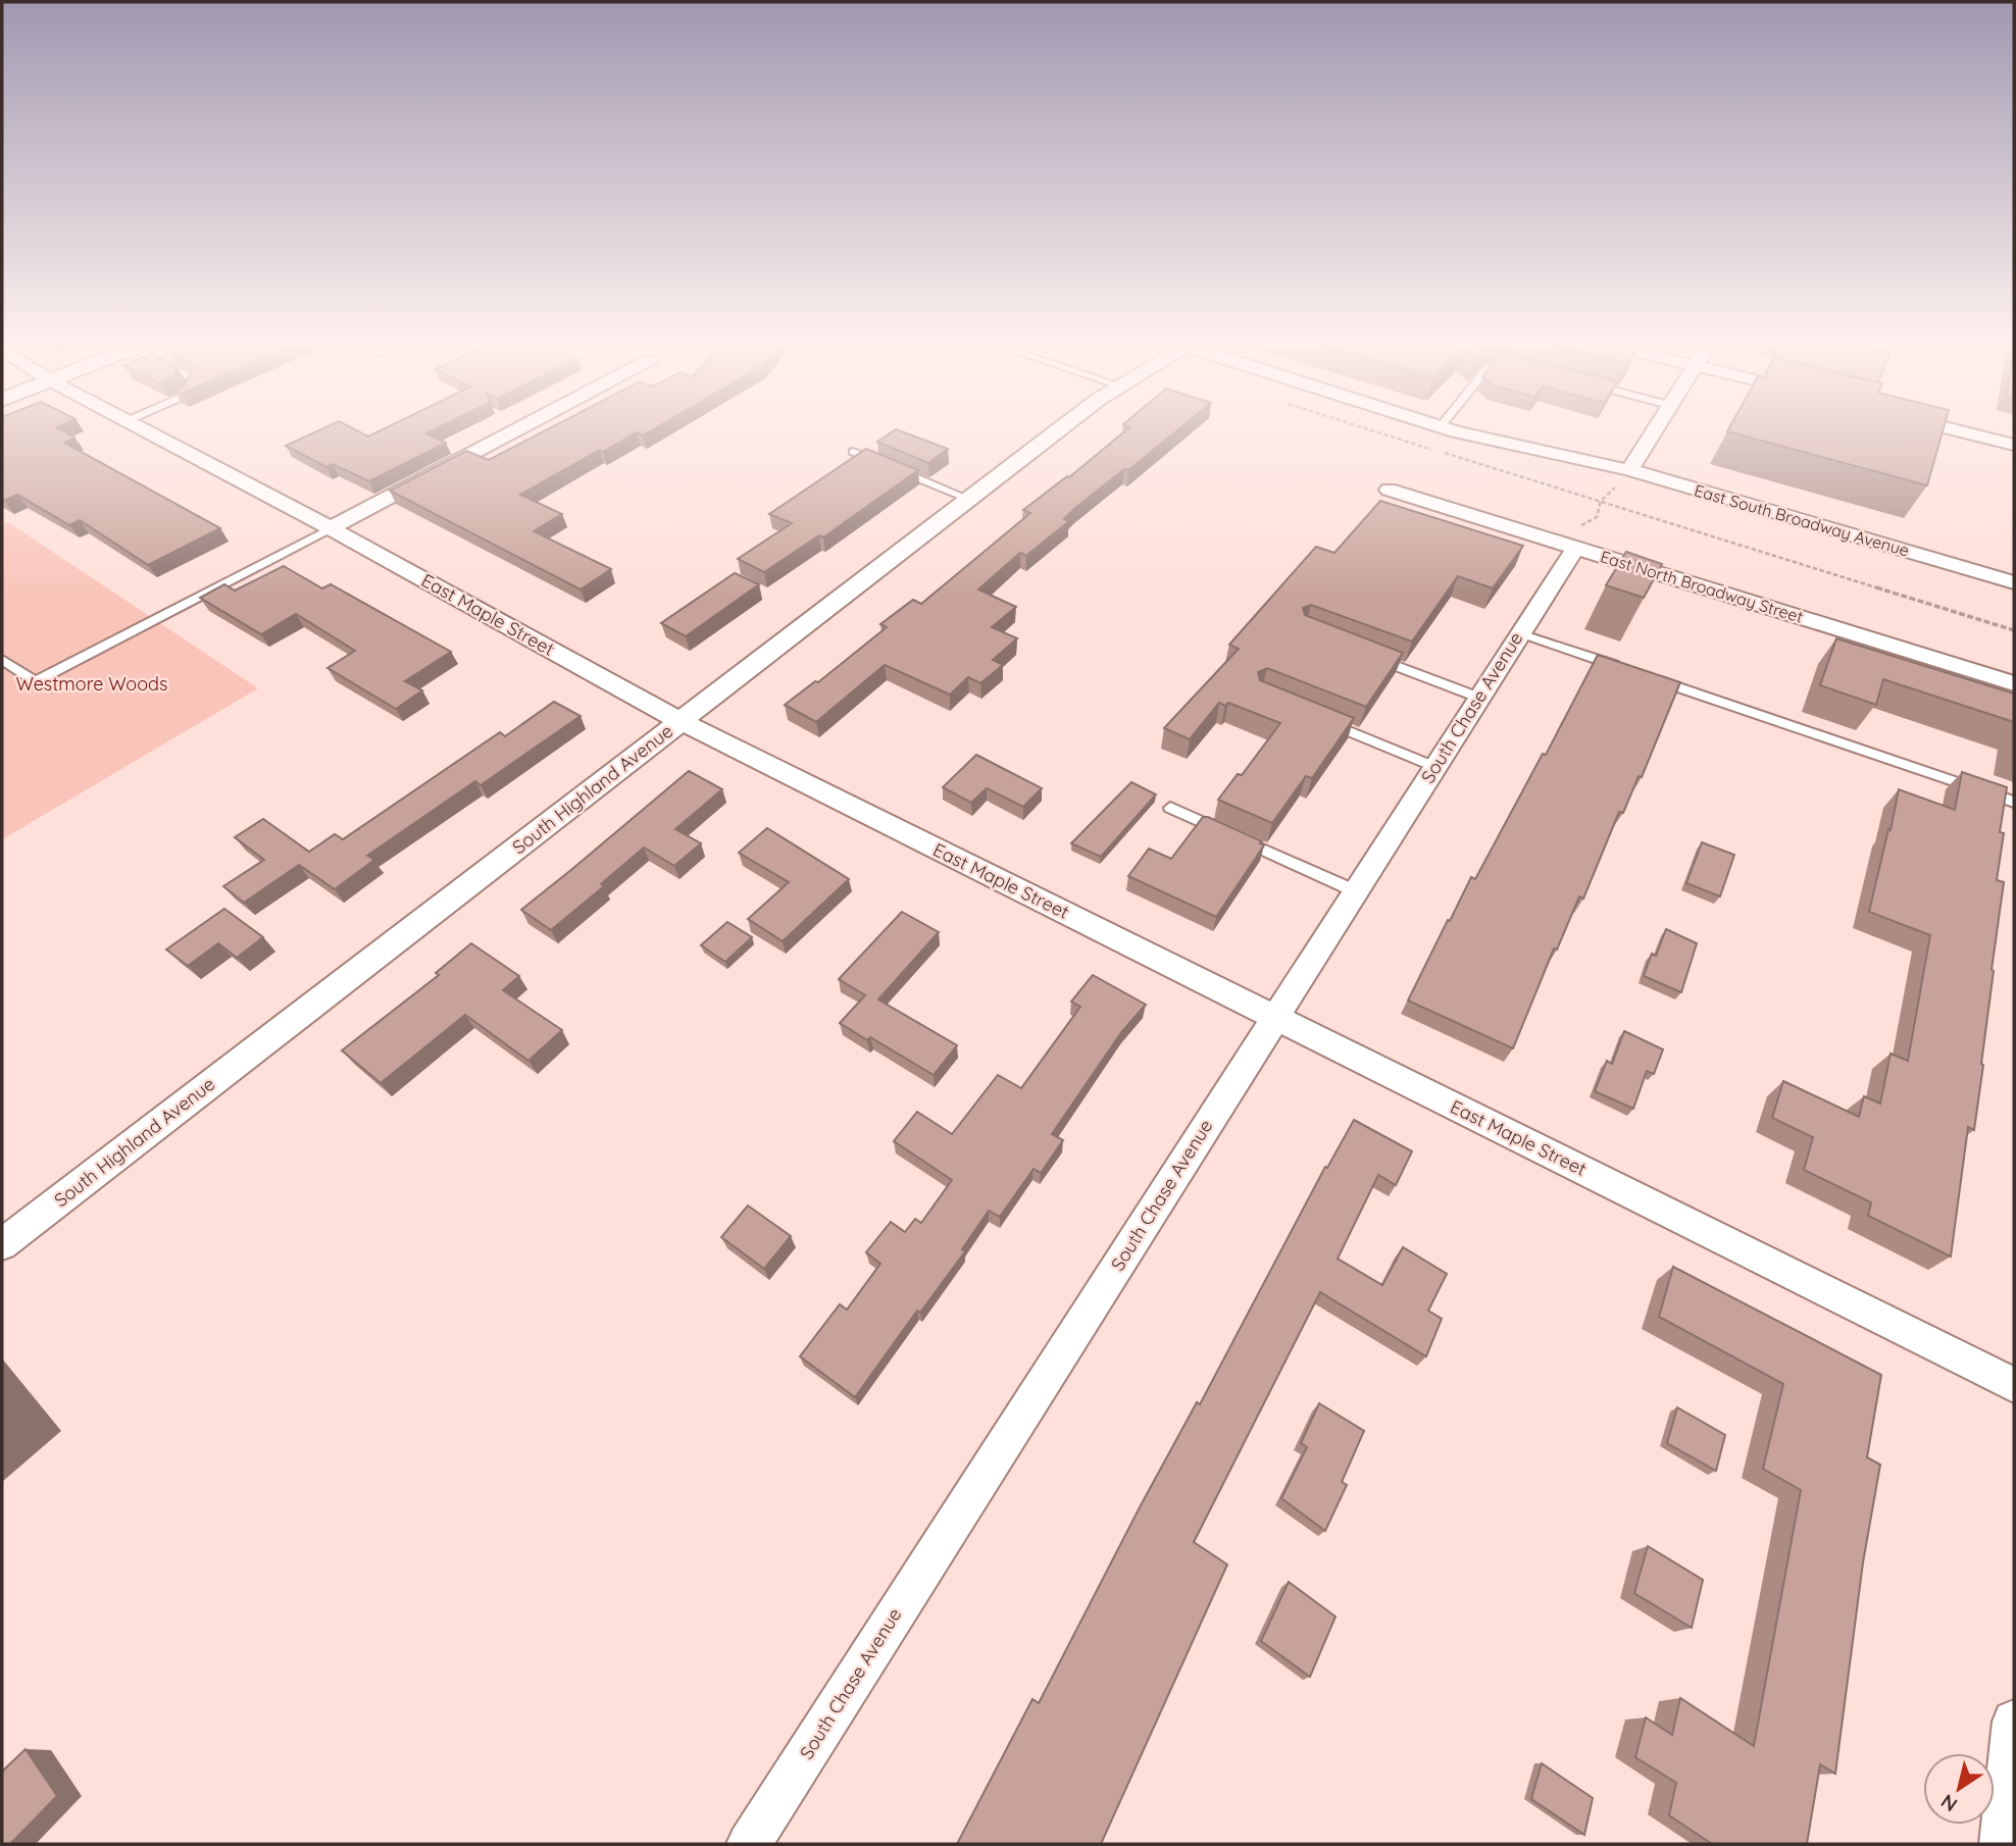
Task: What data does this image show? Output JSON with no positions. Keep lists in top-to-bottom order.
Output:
{
  "streets": {
    "street": [
      "East South Broadway Avenue",
      "East North Broadway Street",
      "East Maple Street",
      "South Chase Avenue",
      "South Highland Avenue"
    ]
  },
  "crossings": [
    ["East North Broadway Street", "South Chase Avenue"],
    ["East Maple Street", "South Chase Avenue"],
    ["East Maple Street", "South Highland Avenue"]
  ],
  "parks": ["Westmore Woods"],
  "north": "bottom left"
}
